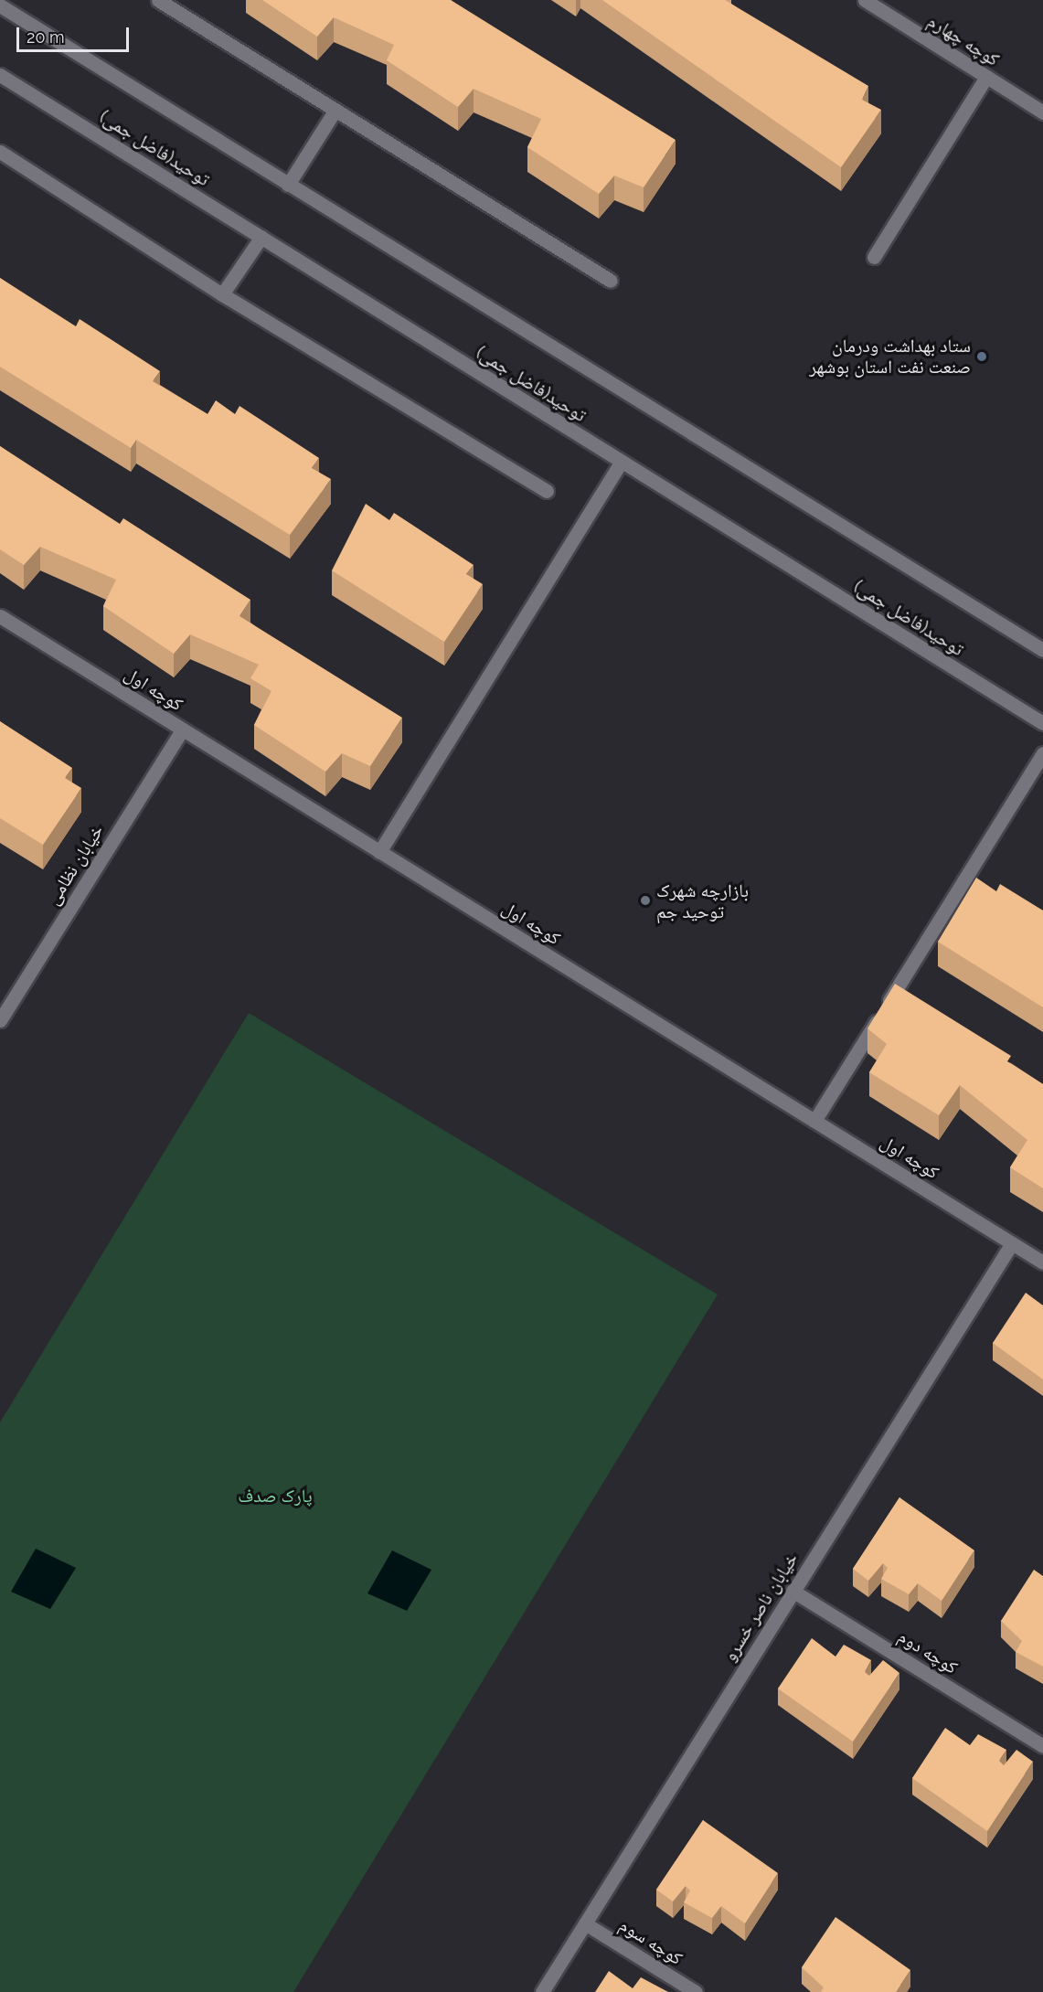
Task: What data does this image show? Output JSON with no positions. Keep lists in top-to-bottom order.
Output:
{
  "streets": {
    "street": [
      "کوچه چهارم",
      "توحید(فاضل جمی)",
      "کوچه اول",
      "خیابان نظامی",
      "خیابان ناصر خسرو",
      "کوچه دوم",
      "کوچه سوم"
    ]
  },
  "crossings": [
    ["کوچه اول", "خیابان نظامی"],
    ["کوچه اول", "خیابان ناصر خسرو"],
    ["خیابان ناصر خسرو", "کوچه دوم"],
    ["خیابان ناصر خسرو", "کوچه سوم"]
  ],
  "parks": ["پارک صدف"],
  "places": ["ستاد بهداشت ودرمان صنعت نفت استان بوشهر", "بازارچه شهرک توحید جم"],
  "scale_bar": "20 m"
}
